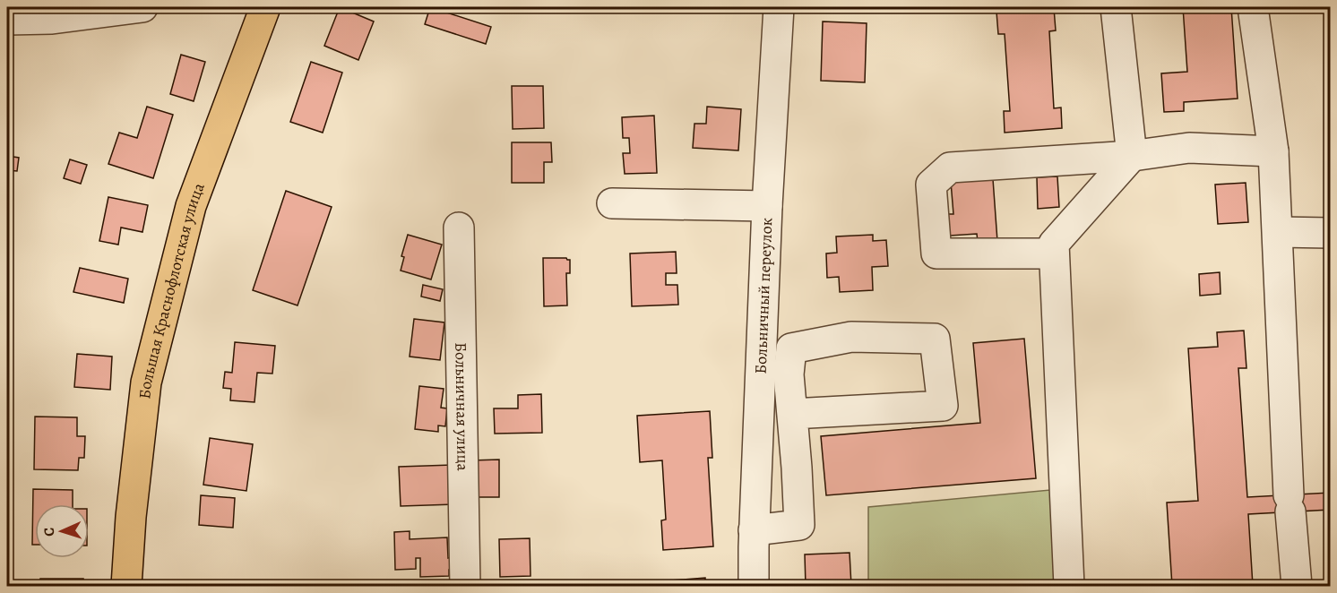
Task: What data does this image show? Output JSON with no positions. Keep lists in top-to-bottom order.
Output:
{
  "streets": {
    "main road": ["Большая Краснофлотская улица"],
    "street": ["Больничный переулок", "Больничная улица"]
  },
  "north": "left"
}
